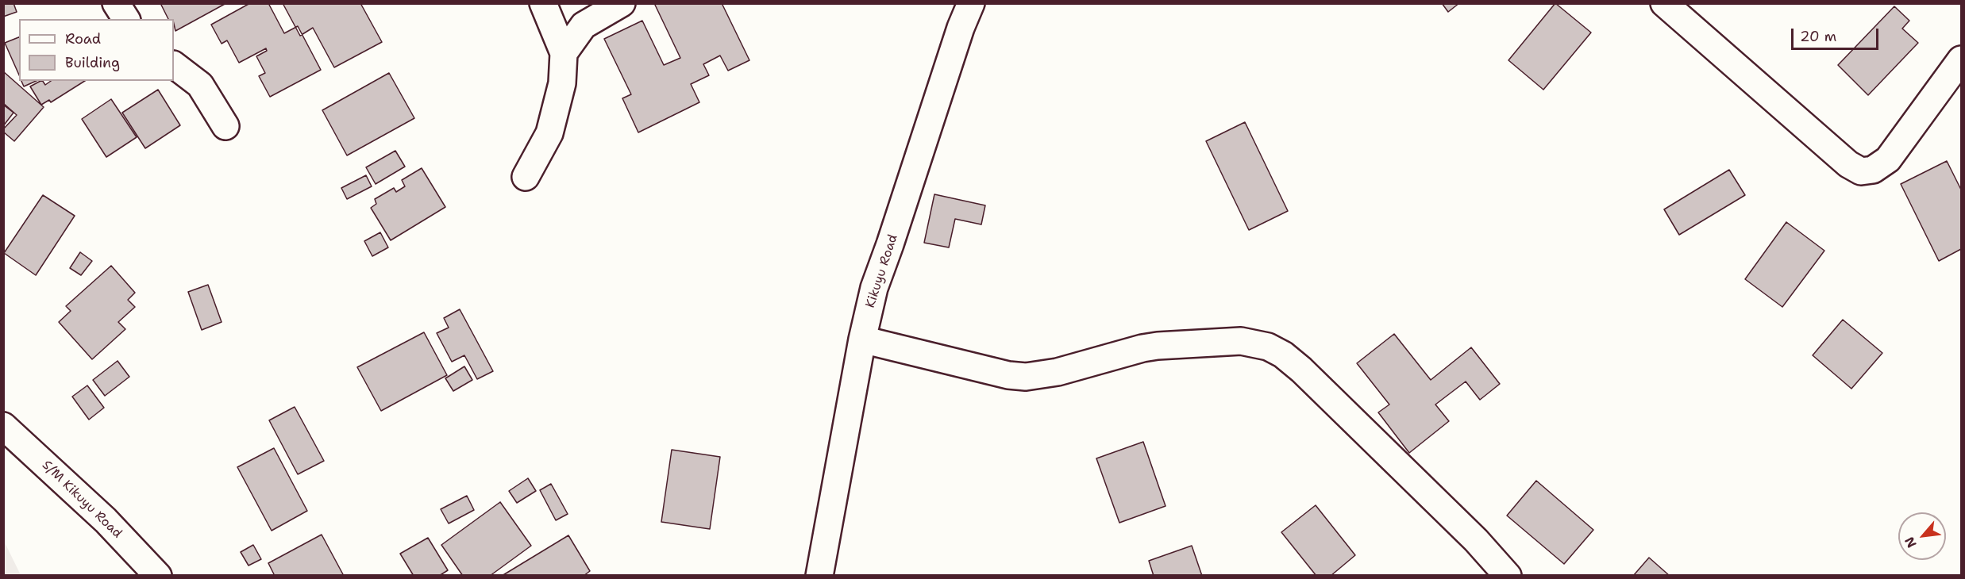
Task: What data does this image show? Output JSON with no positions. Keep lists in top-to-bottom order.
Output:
{
  "streets": {
    "street": ["Kikuyu Road", "S/M Kikuyu Road"]
  },
  "legend": ["Road", "Building"],
  "scale_bar": "20 m",
  "north": "bottom left"
}
